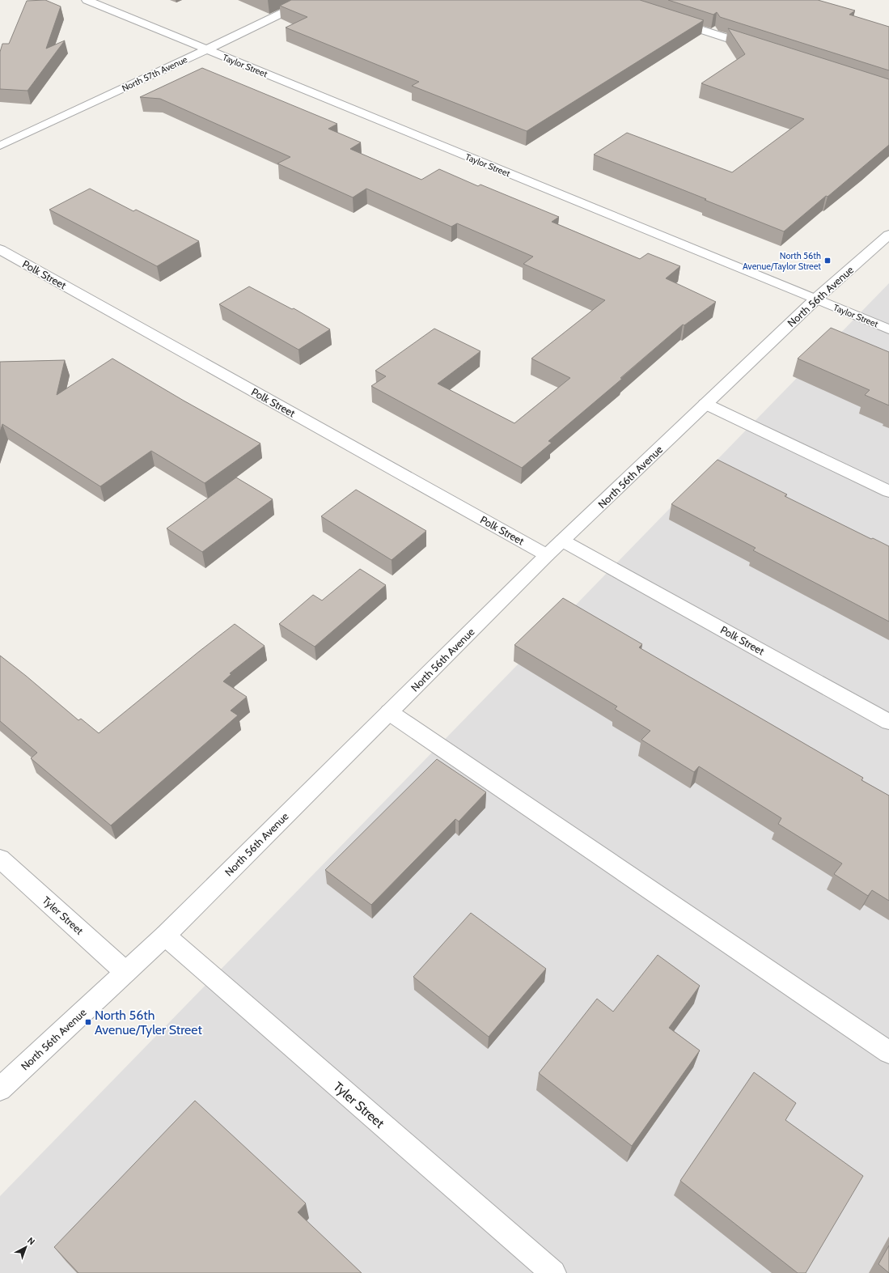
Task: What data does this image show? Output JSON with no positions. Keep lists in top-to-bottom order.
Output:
{
  "streets": {
    "street": [
      "Taylor Street",
      "North 57th Avenue",
      "Polk Street",
      "North 56th Avenue",
      "Tyler Street"
    ]
  },
  "crossings": [
    ["Taylor Street", "North 57th Avenue"],
    ["Taylor Street", "North 56th Avenue"],
    ["Polk Street", "North 56th Avenue"],
    ["North 56th Avenue", "Tyler Street"]
  ],
  "places": {
    "transit": ["North 56th Avenue/Taylor Street", "North 56th Avenue/Tyler Street"]
  },
  "north": "top right"
}
